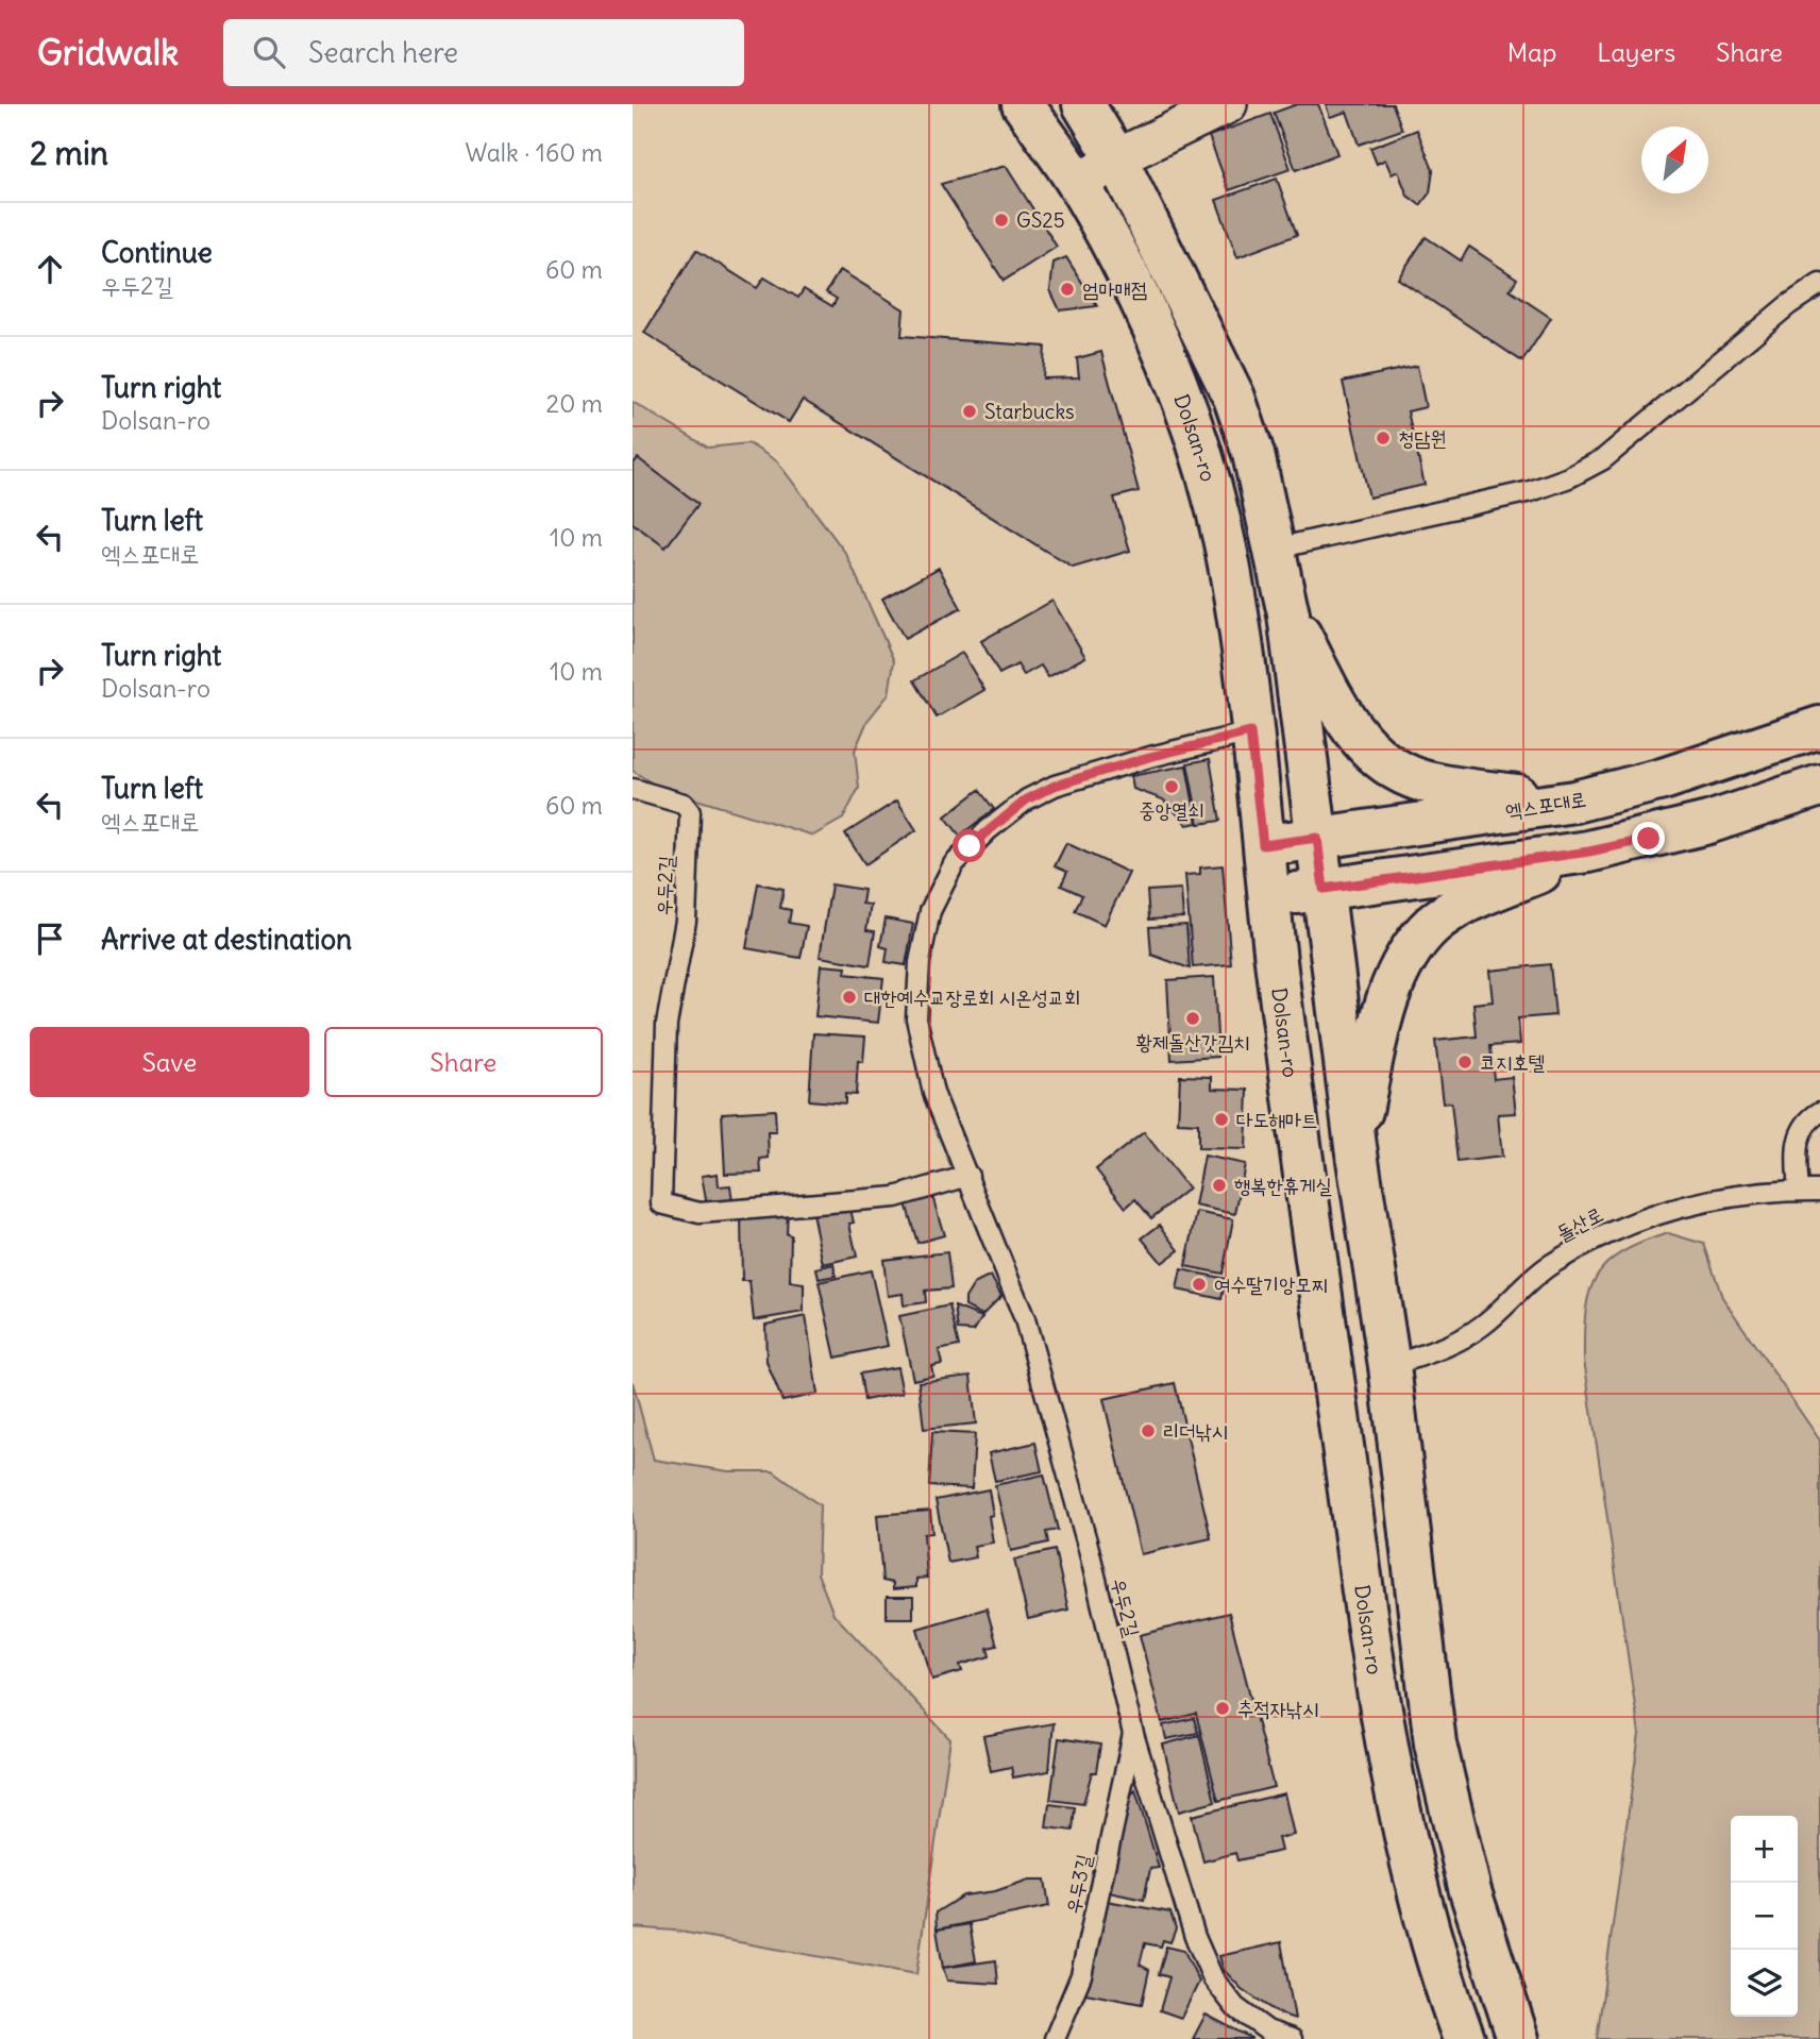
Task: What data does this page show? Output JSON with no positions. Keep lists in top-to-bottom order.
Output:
{
  "streets": {
    "main road": ["Dolsan-ro", "엑스포대로"],
    "lane": ["우두2길", "돌산로", "우두3길"]
  },
  "crossings": [
    ["Dolsan-ro", "엑스포대로"],
    ["Dolsan-ro", "우두2길"],
    ["우두2길", "우두3길"]
  ],
  "places": [
    "GS25",
    "엄마매점",
    "Starbucks",
    "청담원",
    "중앙열쇠",
    "대한예수교장로회 시온성교회",
    "황제돌산갓김치",
    "코지호텔",
    "다도해마트",
    "행복한휴게실",
    "여수딸기앙모찌",
    "리더낚시",
    "추적자낚시"
  ],
  "north": "top right",
  "page": {
    "header": "Gridwalk",
    "search": "Search here",
    "nav": ["Map", "Layers", "Share"],
    "heading": ["2 min", "Walk · 160 m"],
    "list": [
      ["Continue", "우두2길", "60 m"],
      ["Turn right", "Dolsan-ro", "20 m"],
      ["Turn left", "엑스포대로", "10 m"],
      ["Turn right", "Dolsan-ro", "10 m"],
      ["Turn left", "엑스포대로", "60 m"],
      "Arrive at destination"
    ],
    "buttons": ["Save", "Share"],
    "map_buttons": ["+", "−"]
  }
}
